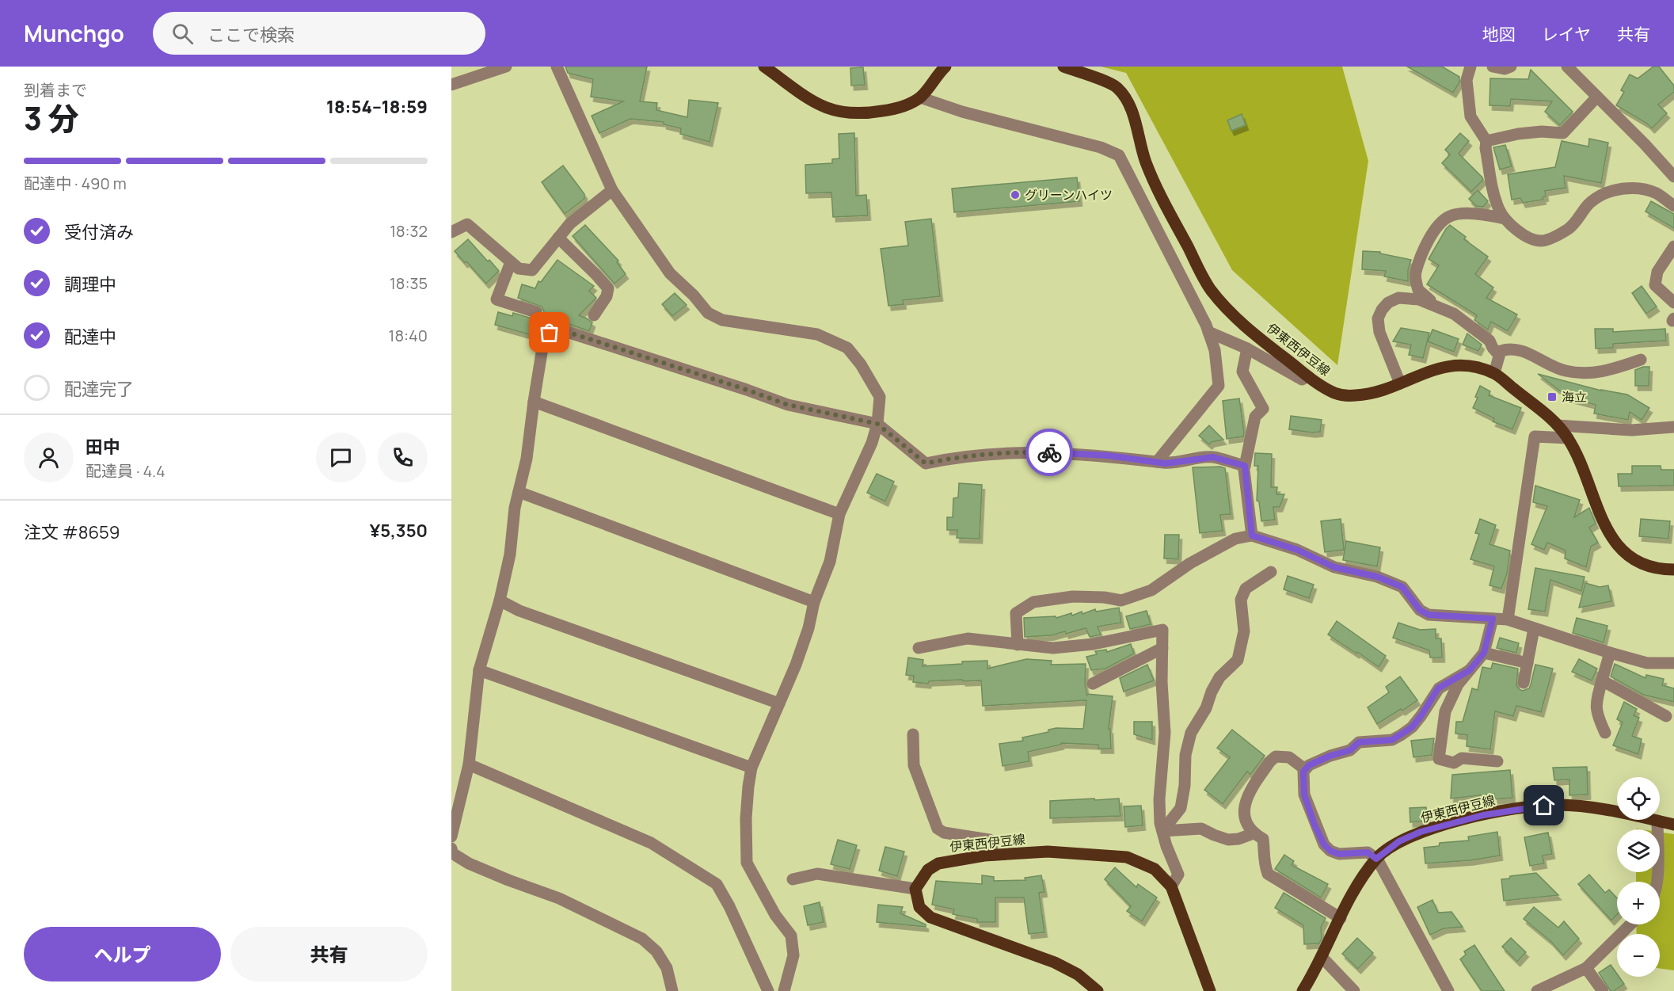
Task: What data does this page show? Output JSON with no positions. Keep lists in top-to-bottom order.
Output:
{
  "streets": {
    "main road": ["伊東西伊豆線"]
  },
  "places": {
    "other": ["グリーンハイツ"],
    "transit": ["海立"]
  },
  "page": {
    "header": "Munchgo",
    "search": "ここで検索",
    "nav": ["地図", "レイヤ", "共有"],
    "heading": ["3 分", "到着まで", "18:54–18:59"],
    "panel": [
      "田中",
      "配達員 · 4.4",
      "注文 #8659",
      "¥5,350"
    ],
    "bar": "配達中 · 490 m",
    "list": [
      ["受付済み", "18:32"],
      ["調理中", "18:35"],
      ["配達中", "18:40"],
      "配達完了"
    ],
    "map_buttons": ["+", "−"],
    "buttons": ["ヘルプ", "共有"]
  }
}
